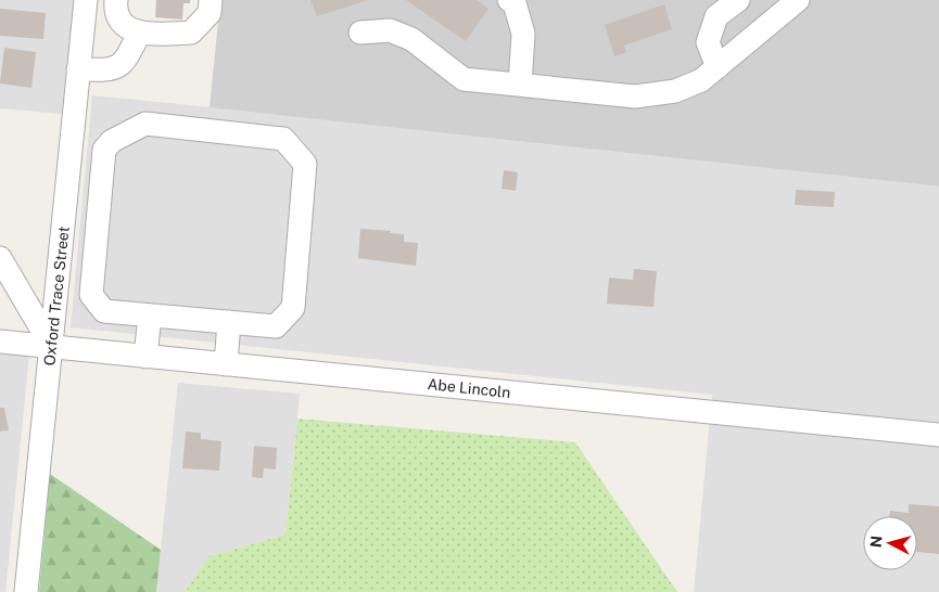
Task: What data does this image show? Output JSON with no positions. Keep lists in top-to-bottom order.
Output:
{
  "streets": {
    "street": ["Oxford Trace Street", "Abe Lincoln"]
  },
  "crossings": [
    ["Oxford Trace Street", "Abe Lincoln"]
  ],
  "north": "left"
}
